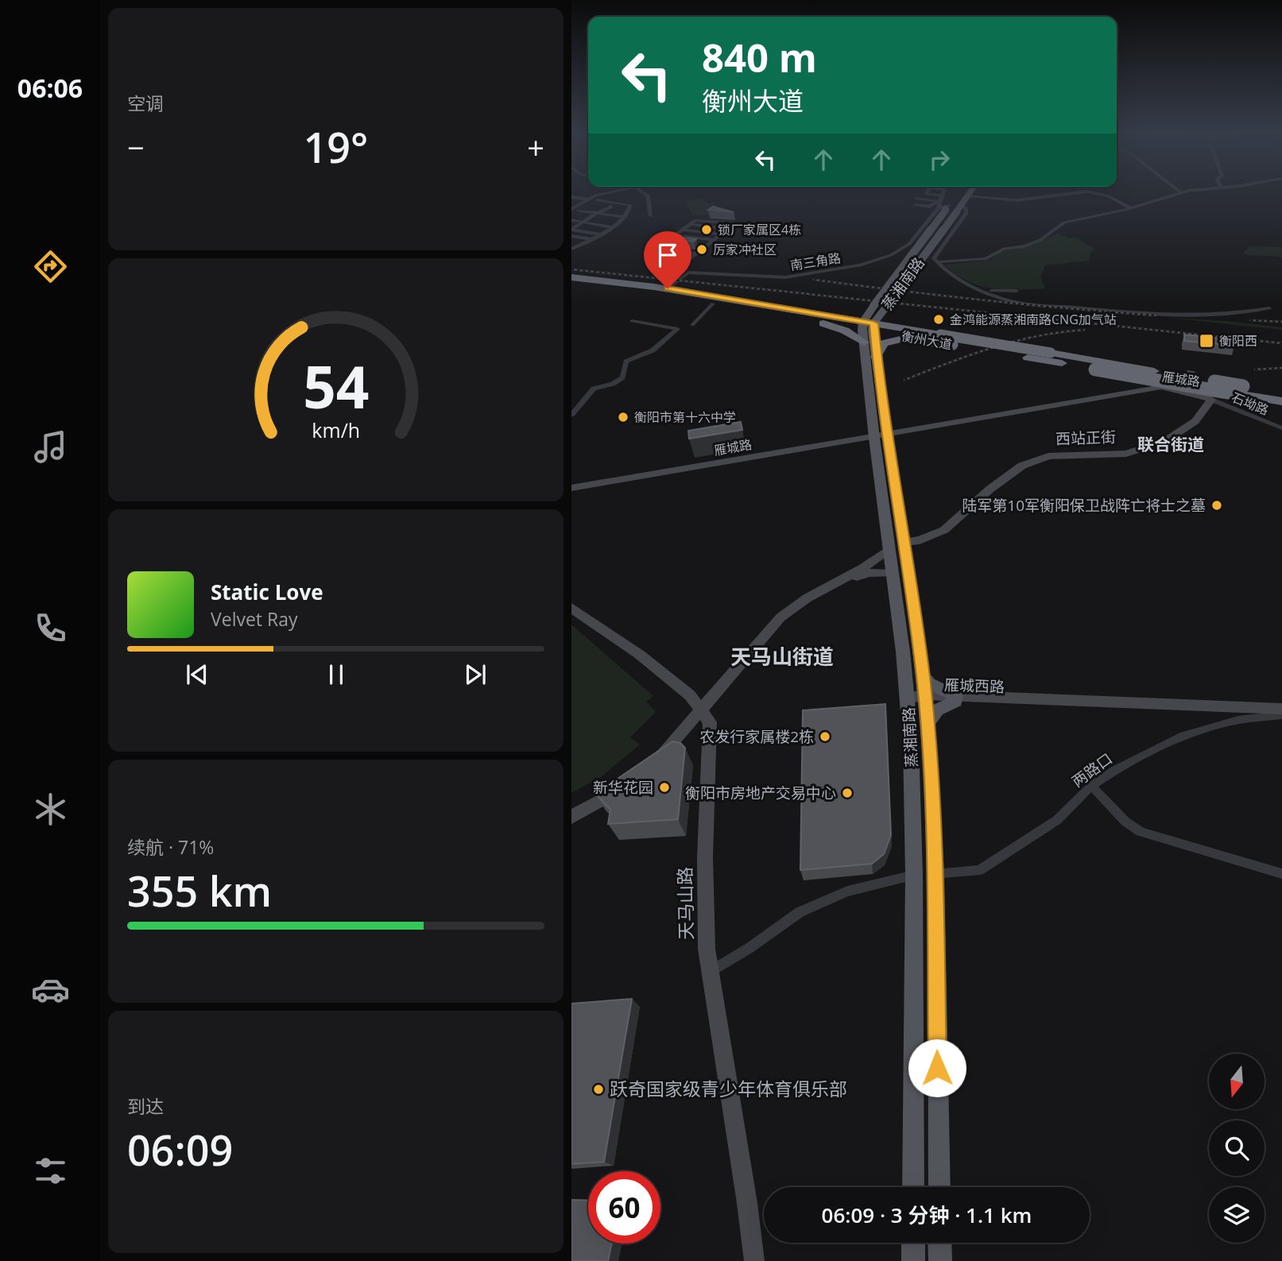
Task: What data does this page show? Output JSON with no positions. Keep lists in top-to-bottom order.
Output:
{
  "streets": {
    "highway": ["衡州大道"],
    "main road": ["蒸湘南路"],
    "street": [
      "南三角路",
      "雁城路",
      "石坳路",
      "西站正街",
      "雁城西路",
      "两路口",
      "天马山路"
    ]
  },
  "crossings": [
    ["南三角路", "蒸湘南路"],
    ["南三角路", "衡州大道"],
    ["蒸湘南路", "衡州大道"],
    ["蒸湘南路", "雁城路"],
    ["蒸湘南路", "西站正街"],
    ["蒸湘南路", "雁城西路"],
    ["蒸湘南路", "两路口"],
    ["雁城路", "石坳路"],
    ["雁城路", "西站正街"],
    ["石坳路", "西站正街"],
    ["西站正街", "天马山路"],
    ["雁城西路", "两路口"]
  ],
  "districts": ["联合街道", "天马山街道"],
  "places": {
    "other": [
      "锁厂家属区4栋",
      "厉家冲社区",
      "金鸿能源蒸湘南路CNG加气站",
      "衡阳市第十六中学",
      "陆军第10军衡阳保卫战阵亡将士之墓",
      "农发行家属楼2栋",
      "新华花园",
      "衡阳市房地产交易中心",
      "跃奇国家级青少年体育俱乐部"
    ],
    "transit": ["衡阳西"]
  },
  "north": "bottom",
  "page": {
    "tabs": "06:06",
    "tile": [
      "空调",
      ["续航 · 71%", "355 km"],
      ["到达", "06:09"]
    ],
    "turn": ["840 m", "衡州大道"],
    "heat": ["−", "19°", "+"],
    "song": ["Static Love", "Velvet Ray"],
    "limit": "60",
    "trip": "06:09 · 3 分钟 · 1.1 km",
    "gauge": ["54", "km/h"]
  }
}
